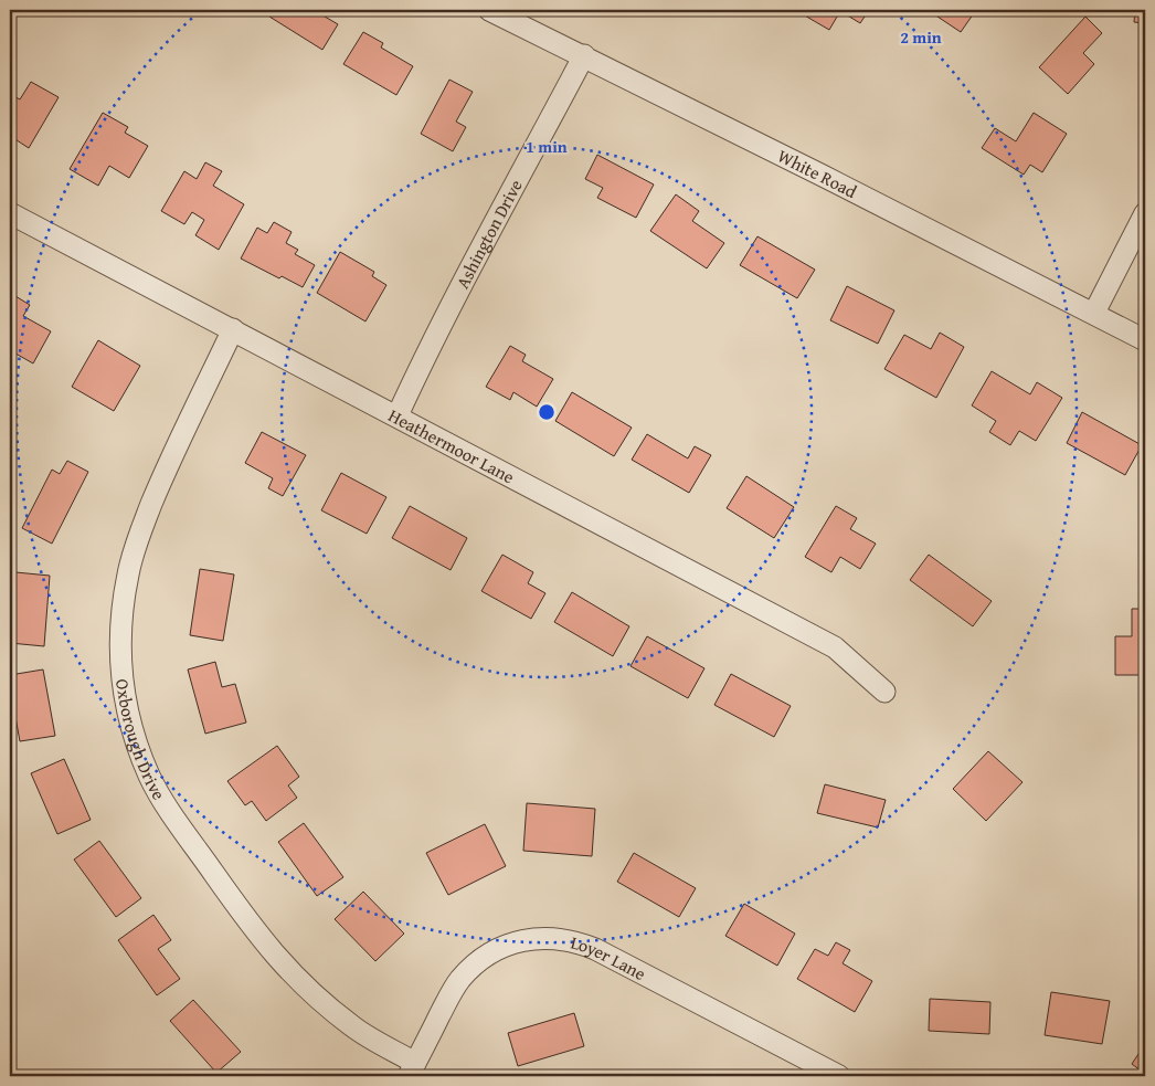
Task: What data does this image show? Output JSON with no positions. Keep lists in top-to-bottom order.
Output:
{
  "streets": {
    "street": [
      "White Road",
      "Ashington Drive",
      "Heathermoor Lane",
      "Oxborough Drive",
      "Loyer Lane"
    ]
  },
  "crossings": [
    ["White Road", "Ashington Drive"],
    ["Ashington Drive", "Heathermoor Lane"],
    ["Heathermoor Lane", "Oxborough Drive"],
    ["Oxborough Drive", "Loyer Lane"]
  ],
  "rings": ["2 min", "1 min"]
}
